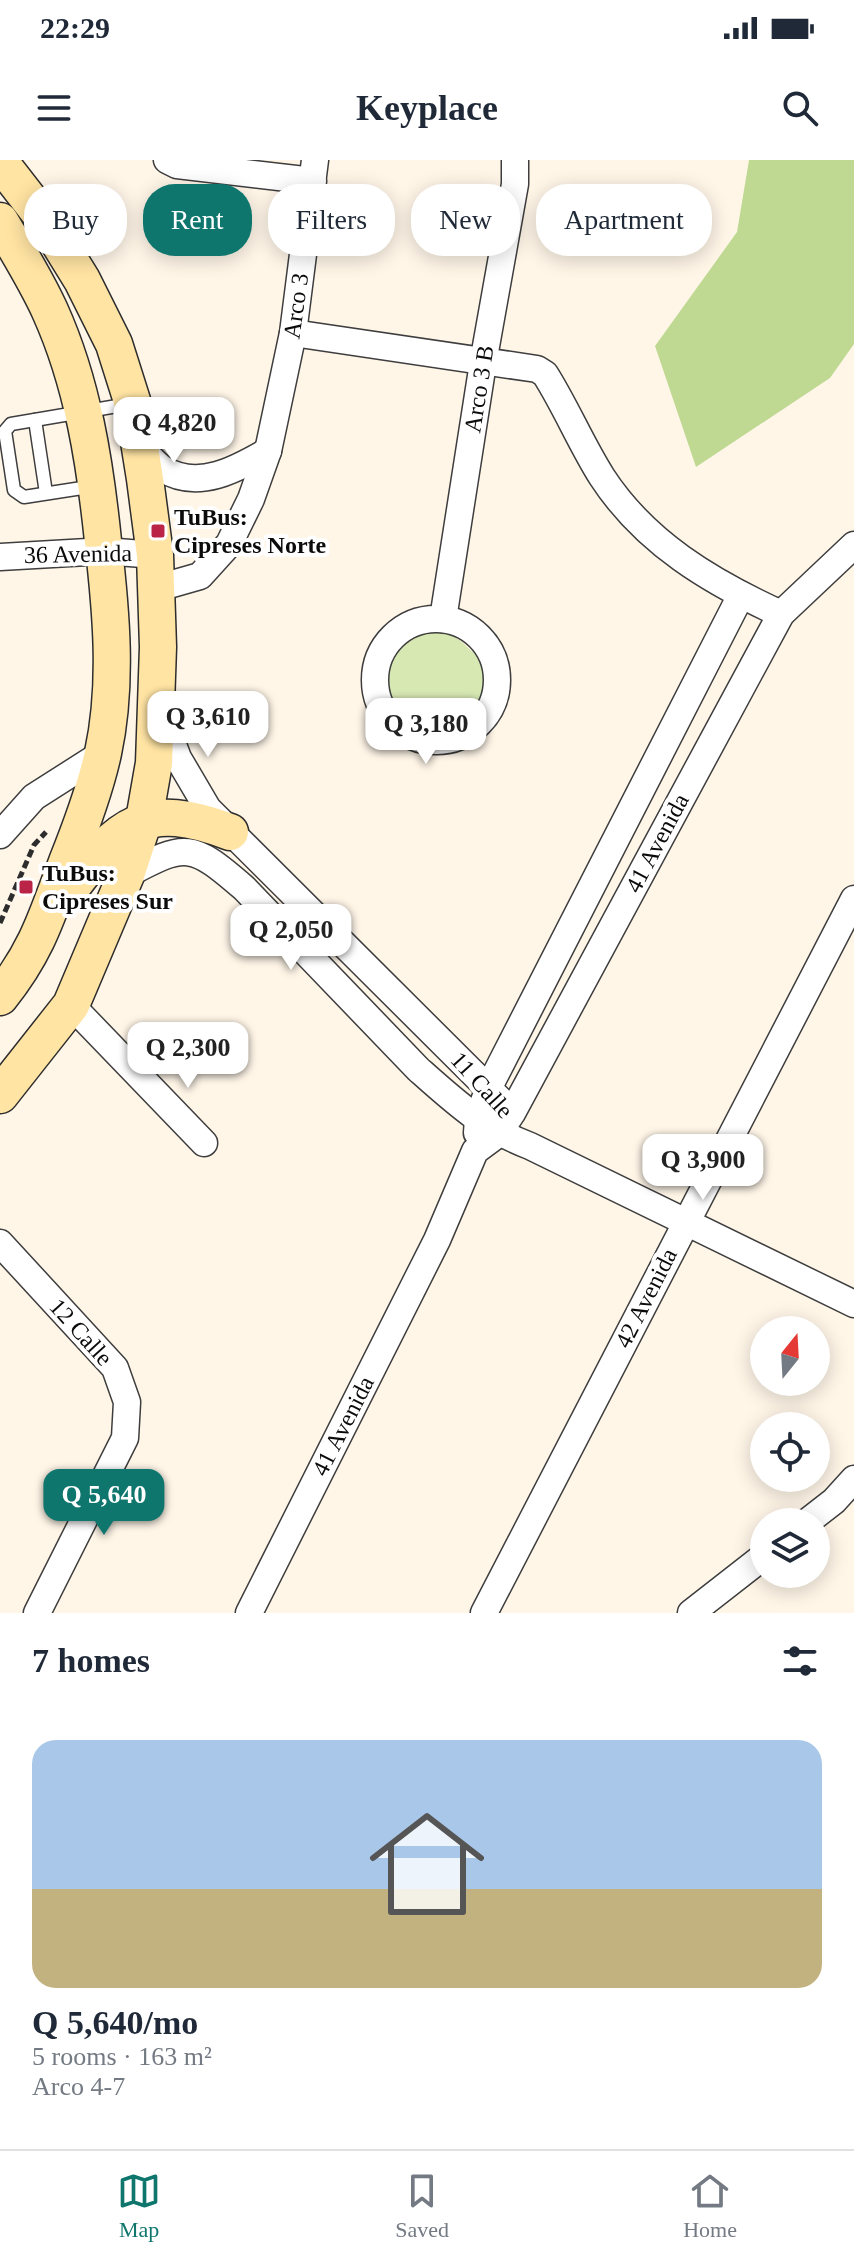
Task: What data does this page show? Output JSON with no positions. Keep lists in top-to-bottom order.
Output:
{
  "streets": {
    "street": [
      "Arco 3",
      "Arco 3 B",
      "36 Avenida",
      "41 Avenida",
      "11 Calle",
      "42 Avenida",
      "12 Calle"
    ]
  },
  "crossings": [
    ["Arco 3", "36 Avenida"],
    ["41 Avenida", "11 Calle"],
    ["11 Calle", "42 Avenida"]
  ],
  "places": {
    "transit": ["TuBus: Cipreses Norte", "TuBus: Cipreses Sur"]
  },
  "north": "top",
  "page": {
    "status": "22:29",
    "header": "Keyplace",
    "chip": [
      "Buy",
      "Rent",
      "Filters",
      "New",
      "Apartment"
    ],
    "price": [
      "Q 4,820",
      "Q 3,610",
      "Q 3,180",
      "Q 2,050",
      "Q 2,300",
      "Q 3,900",
      "Q 5,640"
    ],
    "heading": "7 homes",
    "list": [
      {
        "name": "Q 5,640/mo",
        "note": "5 rooms · 163 m² · Arco 4-7"
      }
    ],
    "tabs": ["Map", "Saved", "Home"]
  }
}
